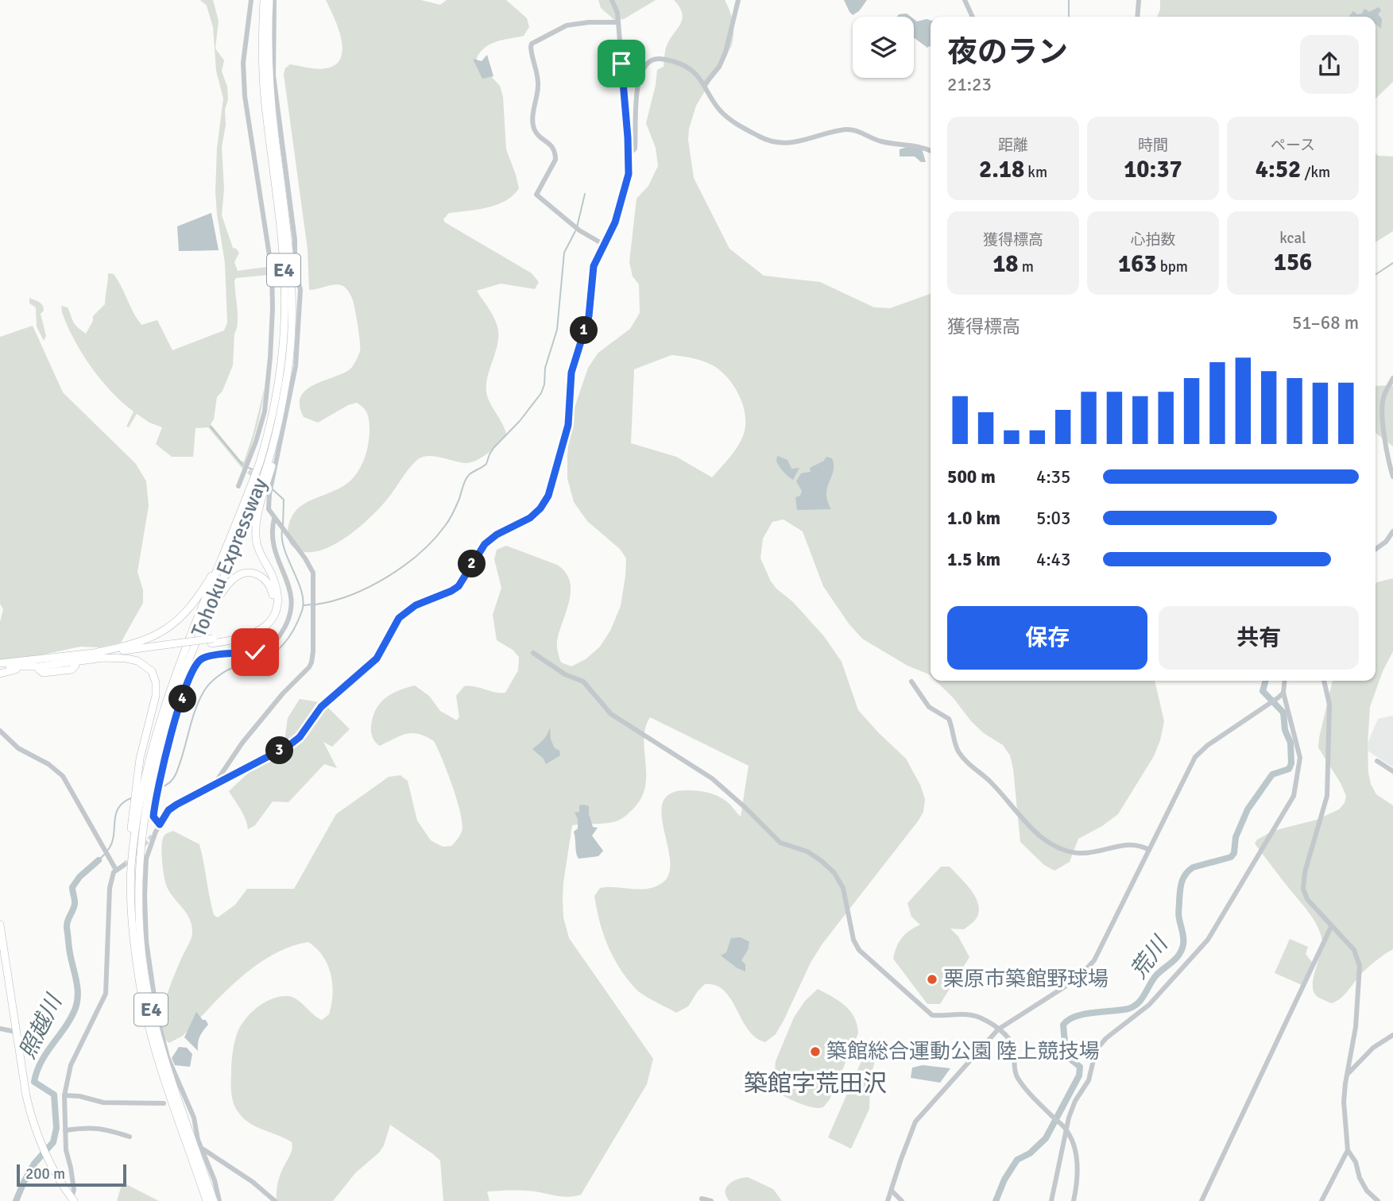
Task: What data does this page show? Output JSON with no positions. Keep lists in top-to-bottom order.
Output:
{
  "streets": {
    "highway": ["E4", "Tohoku Expressway"]
  },
  "crossings": [
    ["E4", "Tohoku Expressway"]
  ],
  "districts": ["築館字荒田沢"],
  "water": ["荒川", "照越川"],
  "places": ["栗原市築館野球場", "築館総合運動公園 陸上競技場"],
  "scale_bar": "200 m",
  "page": {
    "heading": ["夜のラン", "21:23"],
    "stats": [
      ["距離", "2.18 km"],
      ["時間", "10:37"],
      ["ペース", "4:52 /km"],
      ["獲得標高", "18 m"],
      ["心拍数", "163 bpm"],
      ["kcal", "156"]
    ],
    "chart": ["獲得標高", "51–68 m"],
    "pins": [
      "1",
      "2",
      "4",
      "3"
    ],
    "list": [
      {
        "name": "500 m",
        "note": "4:35"
      },
      {
        "name": "1.0 km",
        "note": "5:03"
      },
      {
        "name": "1.5 km",
        "note": "4:43"
      }
    ],
    "buttons": ["保存", "共有"],
    "scale": "200 m"
  }
}
